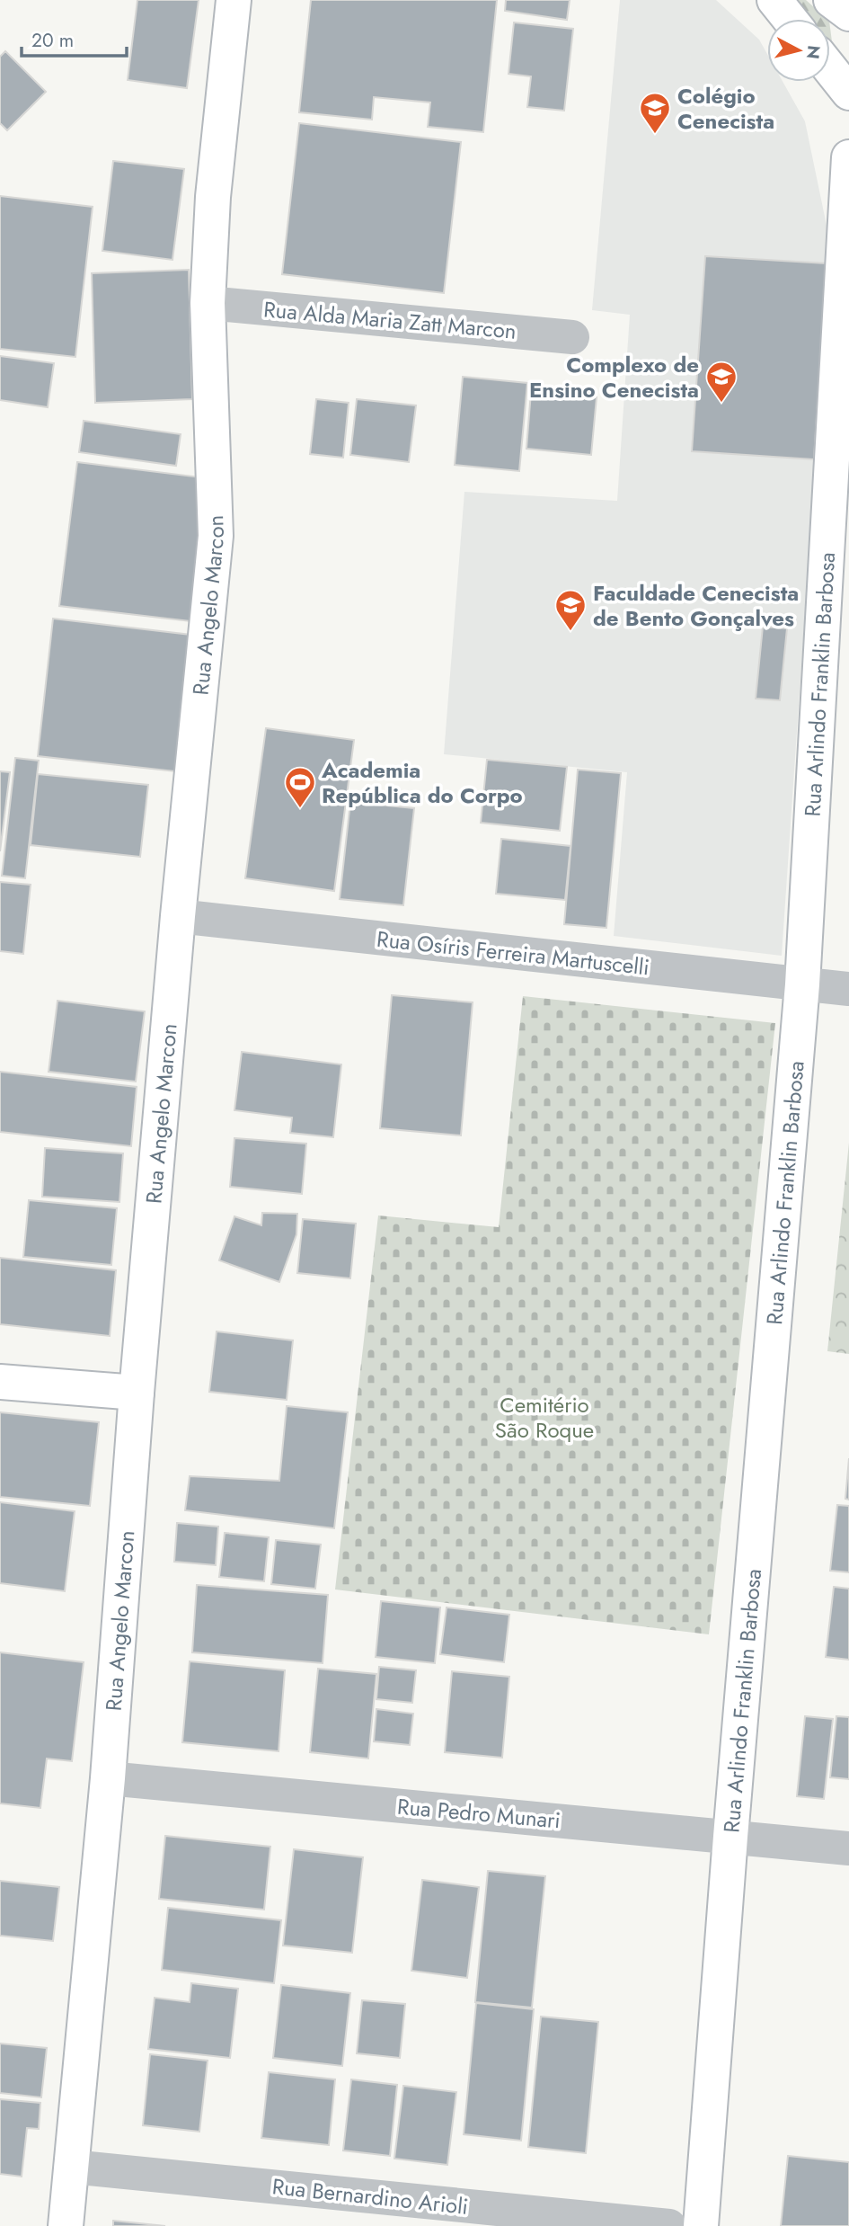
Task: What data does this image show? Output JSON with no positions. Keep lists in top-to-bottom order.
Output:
{
  "streets": {
    "street": [
      "Rua Alda Maria Zatt Marcon",
      "Rua Angelo Marcon",
      "Rua Arlindo Franklin Barbosa",
      "Rua Osíris Ferreira Martuscelli",
      "Rua Pedro Munari",
      "Rua Bernardino Arioli"
    ]
  },
  "crossings": [
    ["Rua Alda Maria Zatt Marcon", "Rua Angelo Marcon"],
    ["Rua Angelo Marcon", "Rua Osíris Ferreira Martuscelli"],
    ["Rua Angelo Marcon", "Rua Pedro Munari"],
    ["Rua Angelo Marcon", "Rua Bernardino Arioli"],
    ["Rua Arlindo Franklin Barbosa", "Rua Osíris Ferreira Martuscelli"],
    ["Rua Arlindo Franklin Barbosa", "Rua Pedro Munari"]
  ],
  "parks": ["Cemitério São Roque"],
  "places": {
    "school or university": ["Colégio Cenecista", "Complexo de Ensino Cenecista", "Faculdade Cenecista de Bento Gonçalves"],
    "sports": ["Academia República do Corpo"]
  },
  "scale_bar": "20 m",
  "north": "right"
}
